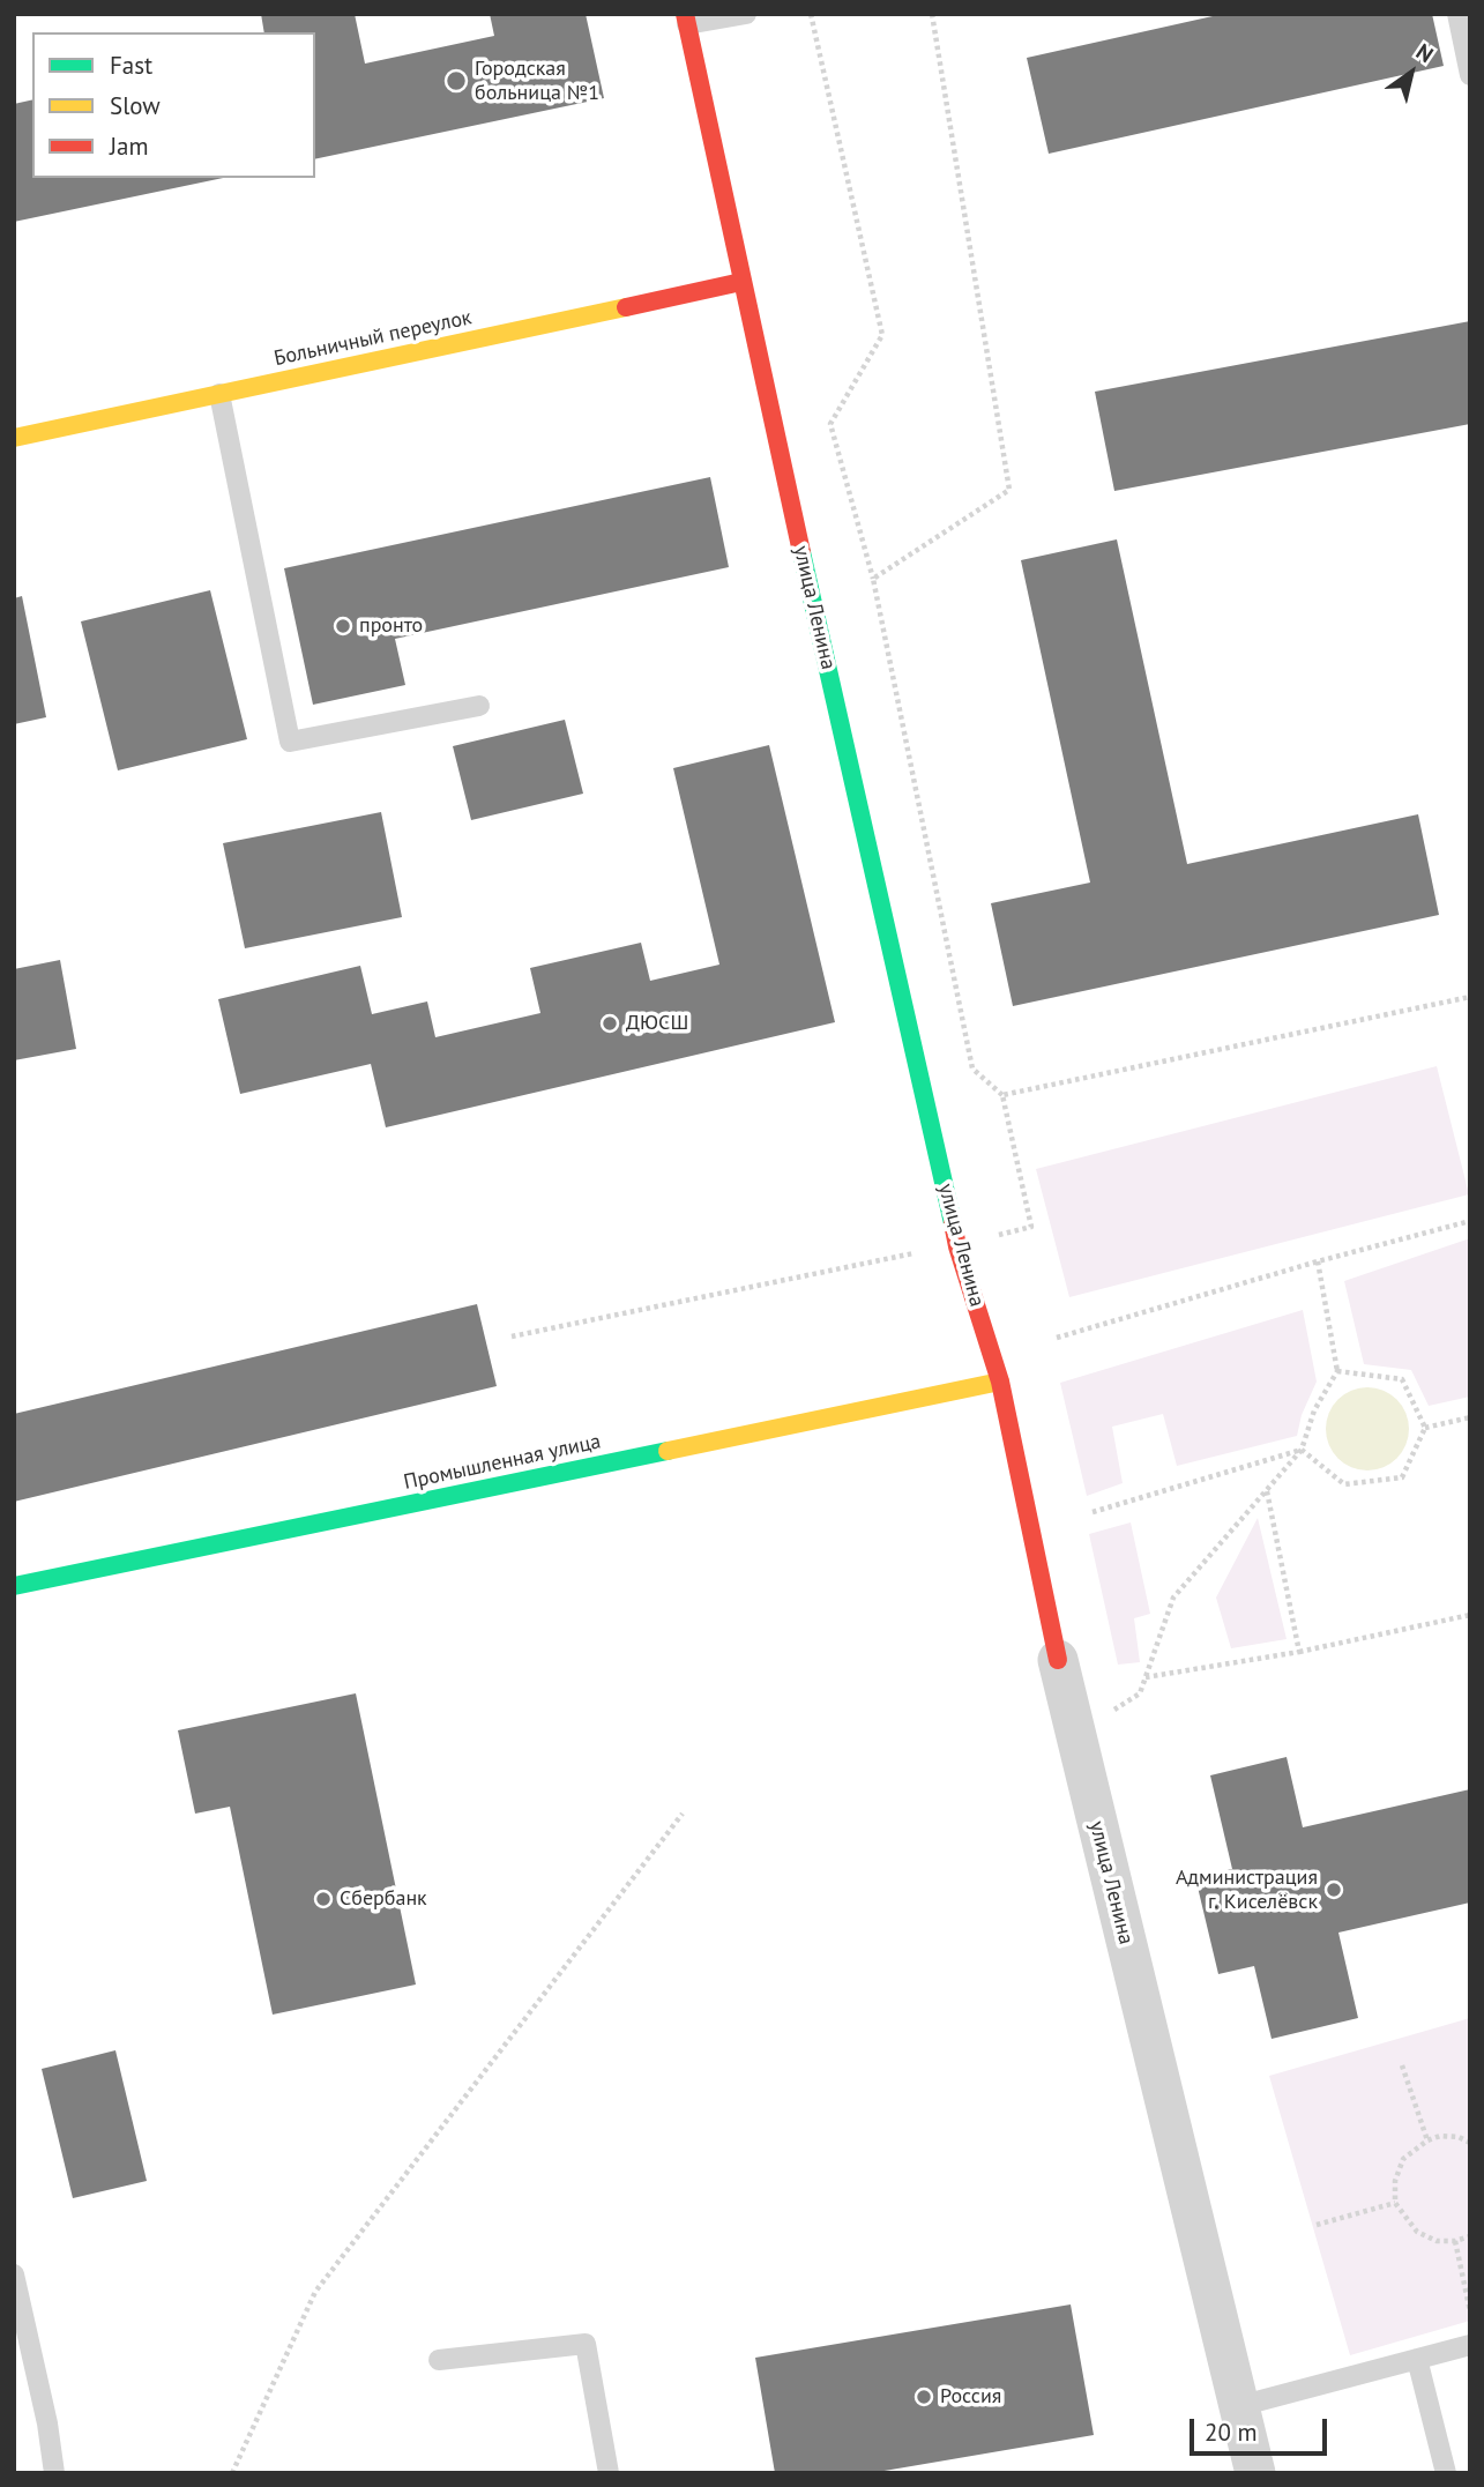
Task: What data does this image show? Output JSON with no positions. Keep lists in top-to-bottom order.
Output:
{
  "streets": {
    "street": ["Больничный переулок", "улица Ленина", "Промышленная улица"]
  },
  "crossings": [
    ["Больничный переулок", "улица Ленина"],
    ["улица Ленина", "Промышленная улица"]
  ],
  "places": [
    "Городская больница №1",
    "пронто",
    "ДЮСШ",
    "Администрация г. Киселёвск",
    "Сбербанк",
    "Россия"
  ],
  "legend": ["Fast", "Slow", "Jam"],
  "scale_bar": "20 m",
  "north": "top right"
}
